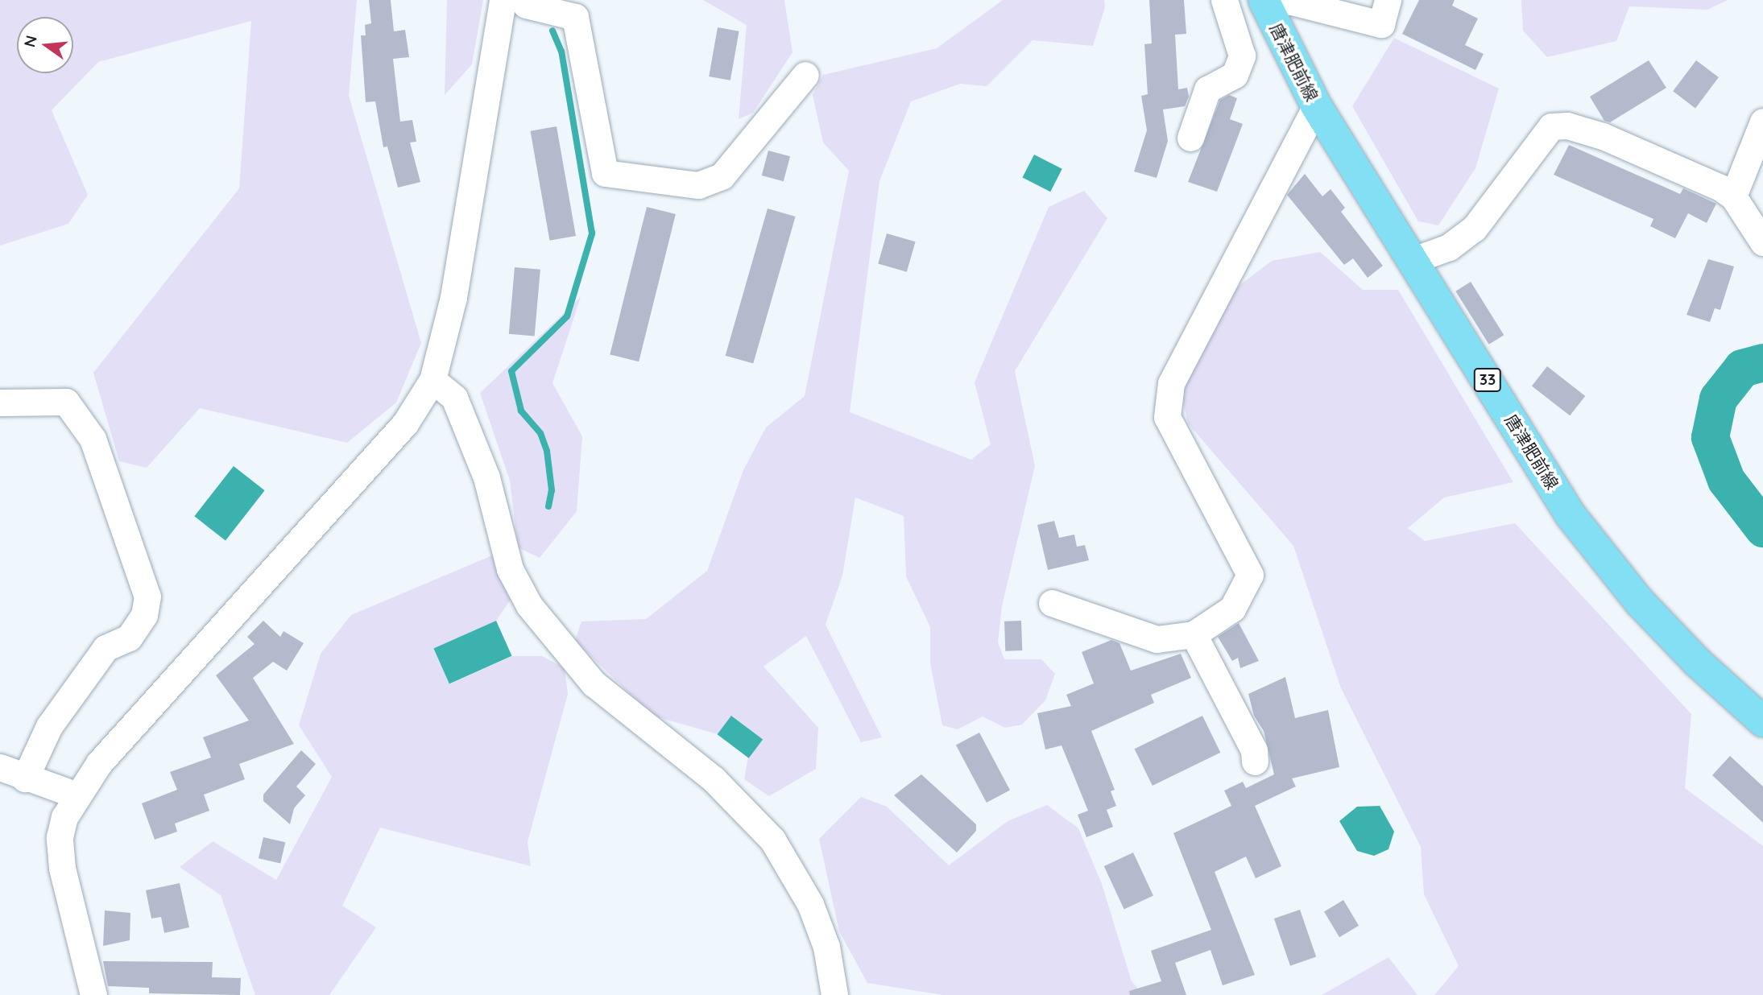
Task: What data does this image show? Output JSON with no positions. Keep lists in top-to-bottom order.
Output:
{
  "streets": {
    "main road": ["唐津肥前線", "33"]
  },
  "north": "left"
}
